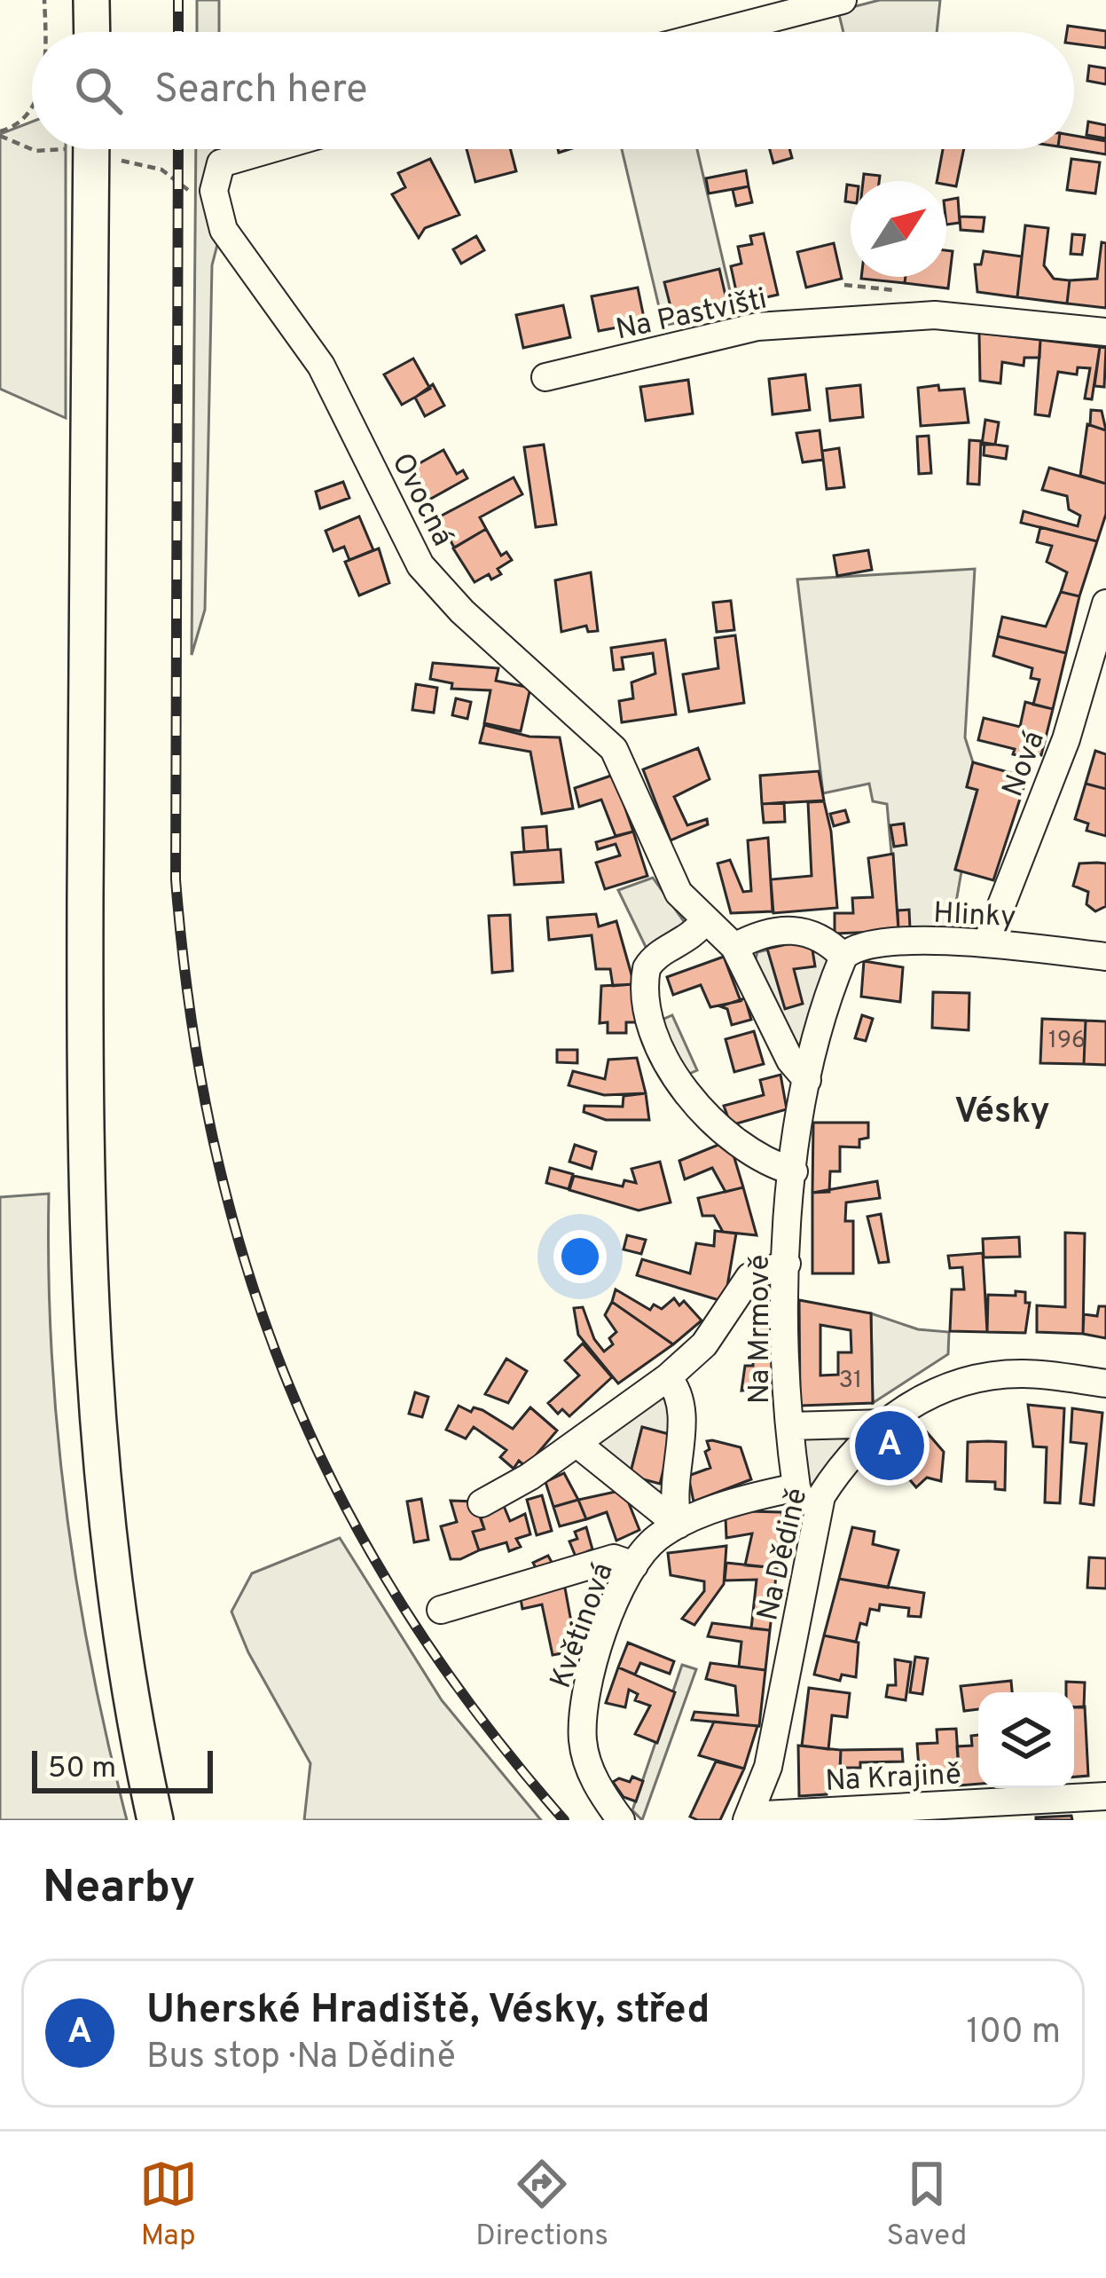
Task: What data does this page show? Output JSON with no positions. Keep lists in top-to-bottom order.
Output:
{
  "streets": {
    "street": [
      "Na Pastvišti",
      "Ovocná",
      "Nová",
      "Hlinky",
      "Na Mrmově",
      "Na Dědině",
      "Květinová",
      "Na Krajině"
    ]
  },
  "crossings": [
    ["Nová", "Hlinky"],
    ["Hlinky", "Na Mrmově"],
    ["Na Mrmově", "Květinová"],
    ["Na Dědině", "Na Krajině"]
  ],
  "districts": ["Vésky"],
  "house_numbers": ["196", "31"],
  "scale_bar": "50 m",
  "north": "top right",
  "page": {
    "search": "Search here",
    "pins": "A",
    "scale": "50 m",
    "heading": "Nearby",
    "list": [
      {
        "mark": "A",
        "name": "Uherské Hradiště, Vésky, střed",
        "note": "Bus stop · Na Dědině",
        "value": "100 m"
      }
    ],
    "nav": ["Map", "Directions", "Saved"]
  }
}
